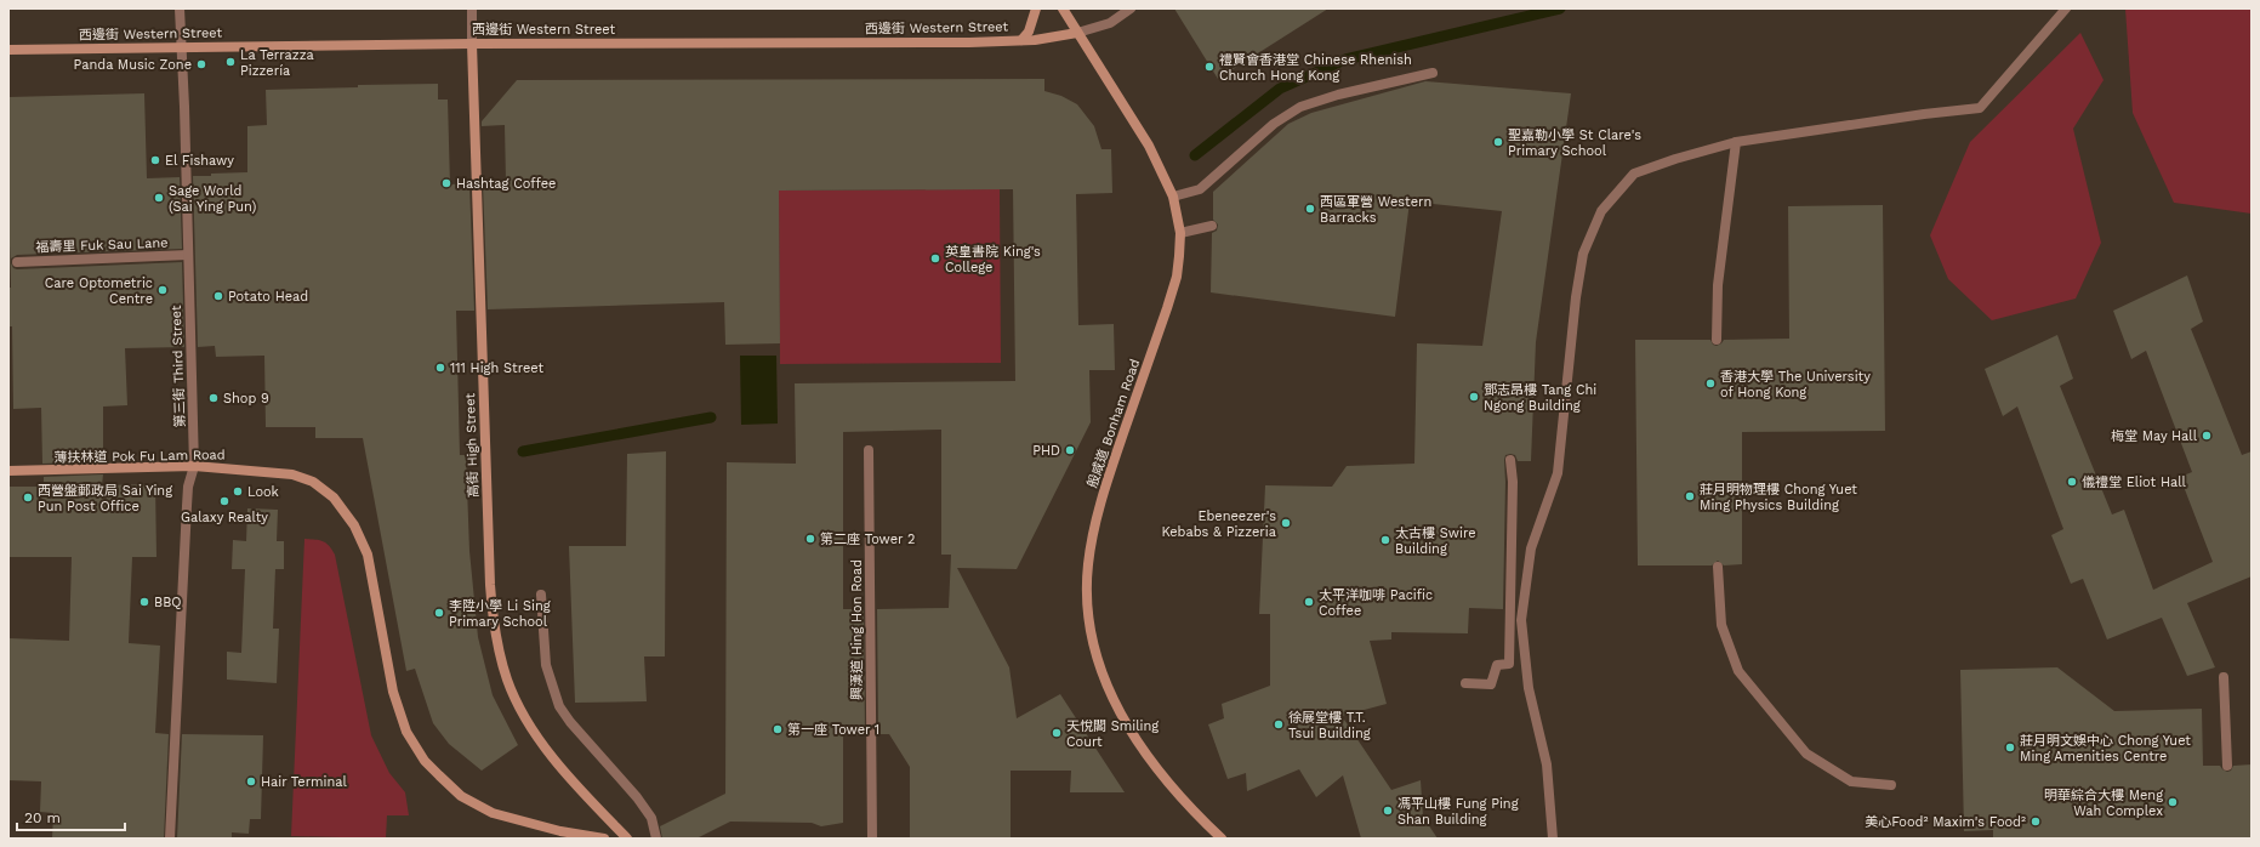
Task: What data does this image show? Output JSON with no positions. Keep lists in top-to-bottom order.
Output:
{
  "streets": {
    "main road": [
      "西邊街 Western Street",
      "般咸道 Bonham Road",
      "高街 High Street",
      "薄扶林道 Pok Fu Lam Road"
    ],
    "street": ["福壽里 Fuk Sau Lane", "第三街 Third Street", "興漢道 Hing Hon Road"]
  },
  "crossings": [
    ["西邊街 Western Street", "第三街 Third Street"],
    ["西邊街 Western Street", "般咸道 Bonham Road"],
    ["西邊街 Western Street", "高街 High Street"],
    ["福壽里 Fuk Sau Lane", "第三街 Third Street"],
    ["第三街 Third Street", "薄扶林道 Pok Fu Lam Road"]
  ],
  "places": [
    "La Terrazza Pizzería",
    "Panda Music Zone",
    "禮賢會香港堂 Chinese Rhenish Church Hong Kong",
    "聖嘉勒小學 St Clare's Primary School",
    "El Fishawy",
    "Hashtag Coffee",
    "Sage World (Sai Ying Pun)",
    "西區軍營 Western Barracks",
    "英皇書院 King's College",
    "Care Optometric Centre",
    "Potato Head",
    "111 High Street",
    "香港大學 The University of Hong Kong",
    "鄧志昂樓 Tang Chi Ngong Building",
    "Shop 9",
    "梅堂 May Hall",
    "PHD",
    "儀禮堂 Eliot Hall",
    "Look",
    "莊月明物理樓 Chong Yuet Ming Physics Building",
    "西營盤郵政局 Sai Ying Pun Post Office",
    "Galaxy Realty",
    "Ebeneezer's Kebabs & Pizzeria",
    "第二座 Tower 2",
    "太古樓 Swire Building",
    "BBQ",
    "太平洋咖啡 Pacific Coffee",
    "李陞小學 Li Sing Primary School",
    "徐展堂樓 T.T. Tsui Building",
    "第一座 Tower 1",
    "天悅閣 Smiling Court",
    "莊月明文娛中心 Chong Yuet Ming Amenities Centre",
    "Hair Terminal",
    "明華綜合大樓 Meng Wah Complex",
    "馮平山樓 Fung Ping Shan Building",
    "美心Food² Maxim's Food²"
  ],
  "scale_bar": "20 m"
}
